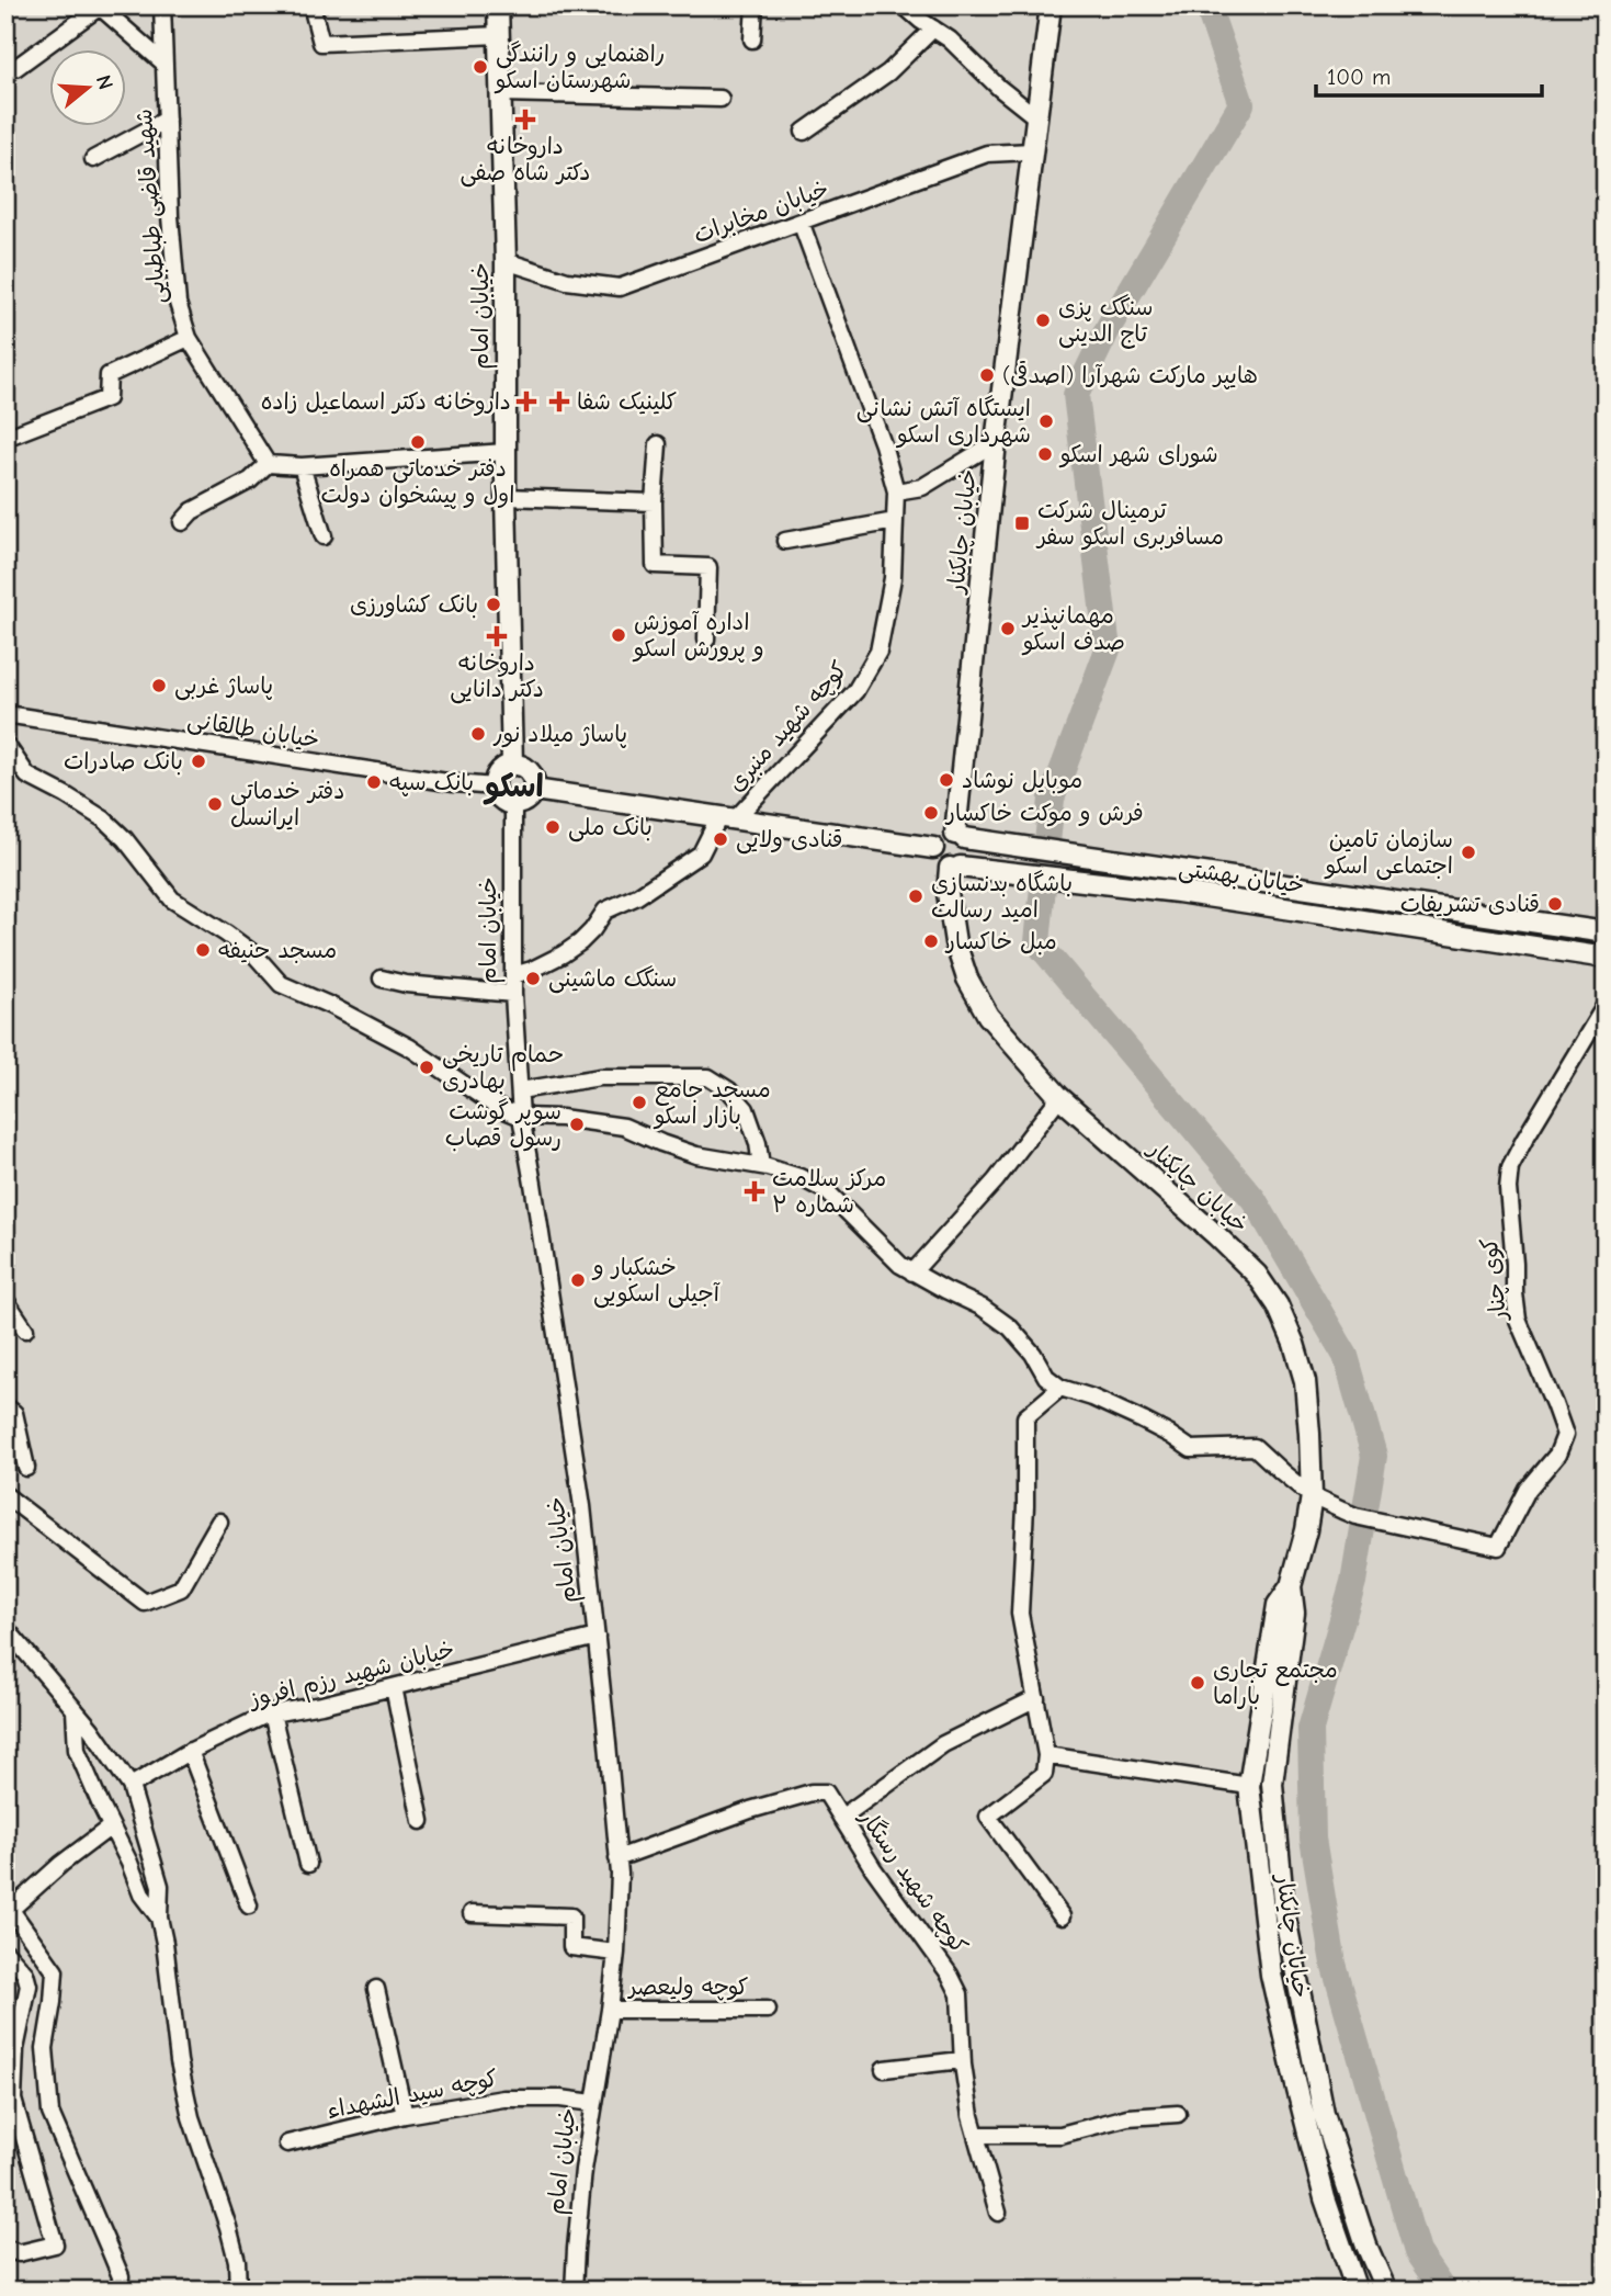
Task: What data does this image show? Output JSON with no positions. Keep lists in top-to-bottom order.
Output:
{
  "streets": {
    "main road": ["خیابان امام", "خیابان چایکنار", "خیابان بهشتی"],
    "street": [
      "شهید قاضی طباطبایی",
      "خیابان مخابرات",
      "کوچه شهید منبری",
      "خیابان طالقانی",
      "کوی چنار",
      "خیابان شهید رزم افروز",
      "کوچه شهید رستگار",
      "کوچه ولیعصر",
      "کوچه سید الشهداء"
    ]
  },
  "crossings": [
    ["خیابان مخابرات", "خیابان امام"],
    ["خیابان مخابرات", "خیابان چایکنار"],
    ["خیابان مخابرات", "کوچه شهید منبری"],
    ["خیابان امام", "کوچه شهید منبری"],
    ["خیابان امام", "خیابان طالقانی"],
    ["خیابان امام", "خیابان شهید رزم افروز"],
    ["خیابان امام", "کوچه شهید رستگار"],
    ["خیابان امام", "کوچه ولیعصر"],
    ["خیابان امام", "کوچه سید الشهداء"],
    ["خیابان چایکنار", "خیابان بهشتی"],
    ["خیابان چایکنار", "کوی چنار"]
  ],
  "districts": ["اسکو"],
  "places": {
    "other": [
      "راهنمایی و رانندگی شهرستان اسکو",
      "سنگک پزی تاج الدینی",
      "هایپر مارکت شهرآرا (اصدقی)",
      "ایستگاه آتش نشانی شهرداری اسکو",
      "دفتر خدماتی همراه اول و پیشخوان دولت",
      "شورای شهر اسکو",
      "بانک کشاورزی",
      "مهمانپذیر صدف اسکو",
      "اداره آموزش و پرورش اسکو",
      "پاساژ غربی",
      "پاساژ میلاد نور",
      "بانک صادرات",
      "موبایل نوشاد",
      "بانک سپه",
      "دفتر خدماتی ایرانسل",
      "فرش و موکت خاکسار",
      "بانک ملی",
      "قنادی ولایی",
      "سازمان تامین اجتماعی اسکو",
      "باشگاه بدنسازی امید رسالت",
      "قنادی تشریفات",
      "مبل خاکسار",
      "مسجد حنیفه",
      "سنگک ماشینی",
      "حمام تاریخی بهادری",
      "مسجد جامع بازار اسکو",
      "سوپر گوشت رسول قصاب",
      "خشکبار و آجیلی اسکویی",
      "مجتمع تجاری باراما"
    ],
    "health": [
      "داروخانه دکتر شاه صفی",
      "داروخانه دکتر اسماعیل زاده",
      "کلینیک شفا",
      "داروخانه دکتر دانایی",
      "مرکز سلامت شماره ۲"
    ],
    "transit": ["ترمینال شرکت مسافربری اسکو سفر"]
  },
  "scale_bar": "100 m",
  "north": "right"
}
